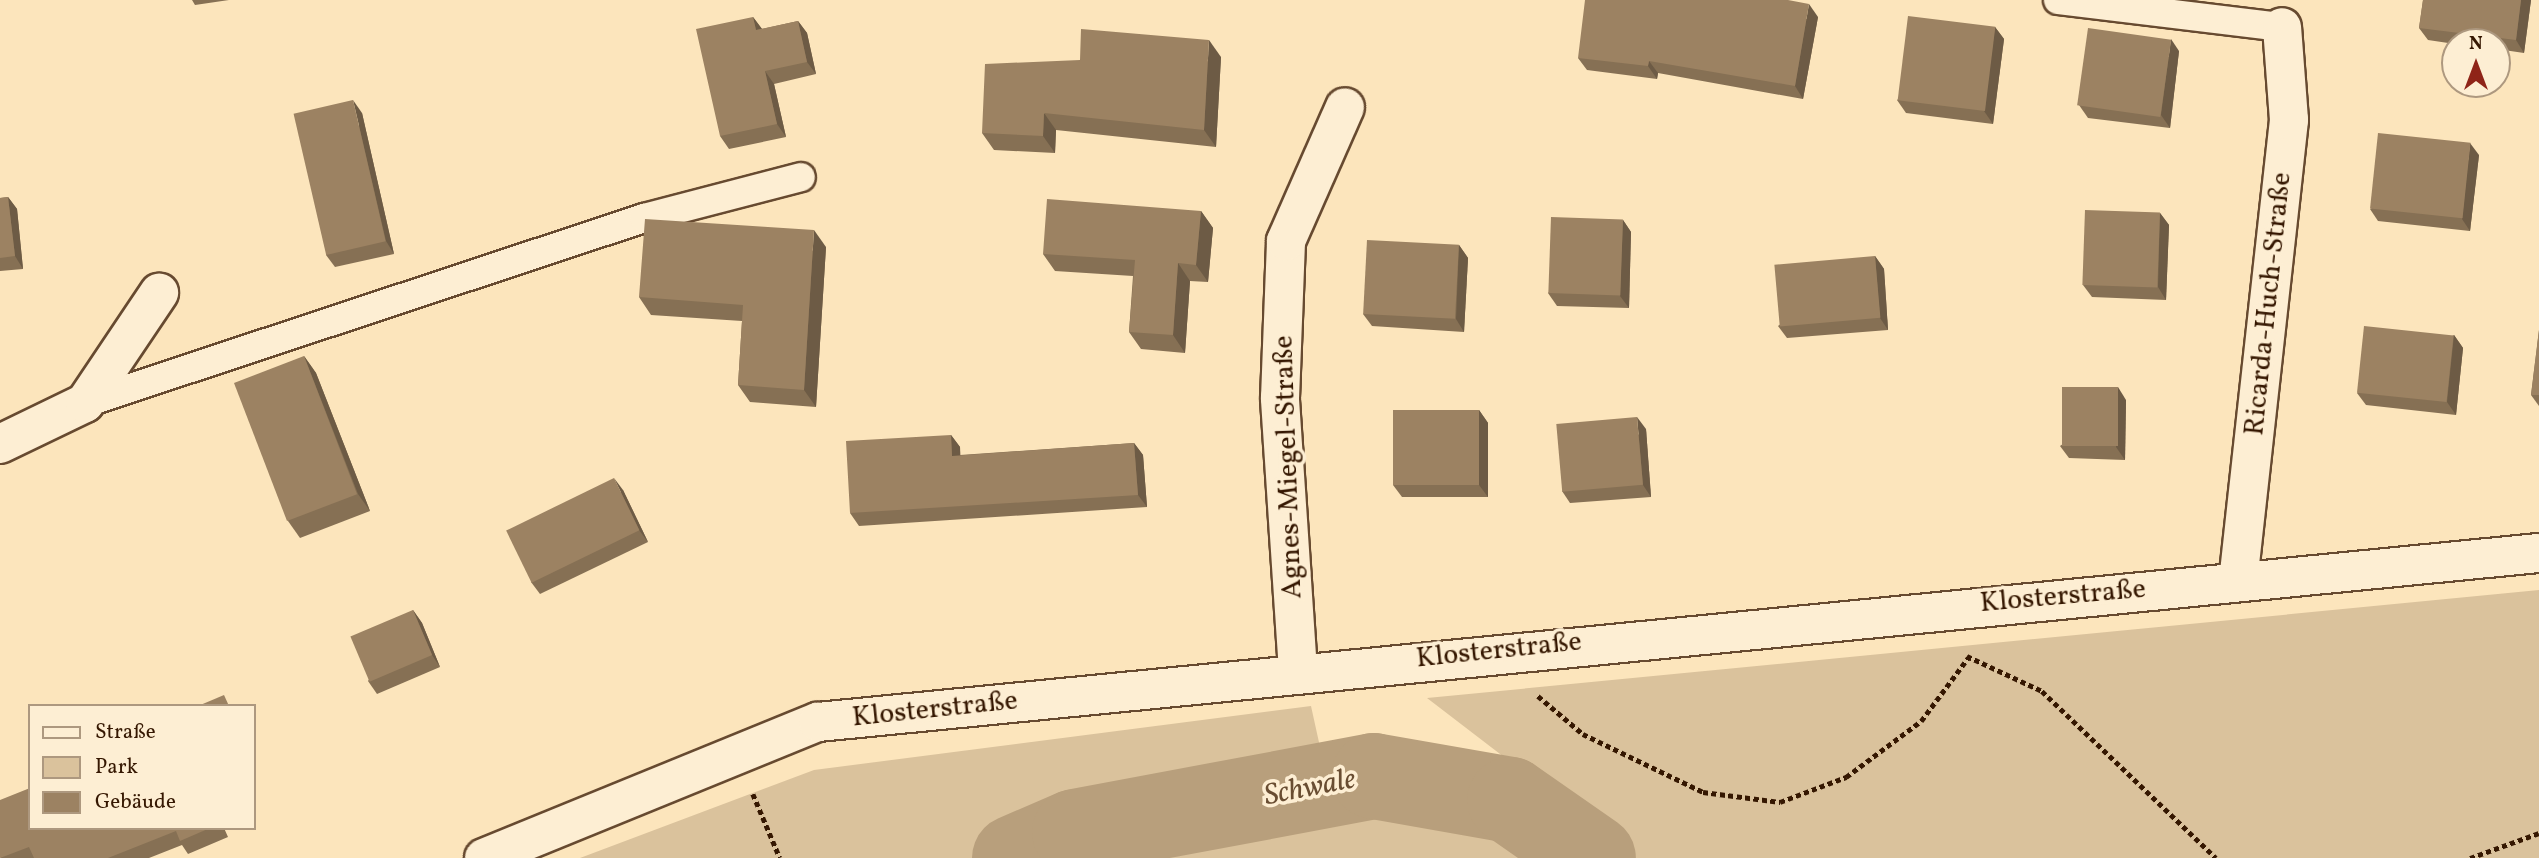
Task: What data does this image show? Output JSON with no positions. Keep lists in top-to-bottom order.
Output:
{
  "streets": {
    "street": ["Ricarda-Huch-Straße", "Agnes-Miegel-Straße", "Klosterstraße"]
  },
  "crossings": [
    ["Ricarda-Huch-Straße", "Klosterstraße"],
    ["Agnes-Miegel-Straße", "Klosterstraße"]
  ],
  "water": ["Schwale"],
  "legend": ["Straße", "Park", "Gebäude"],
  "north": "top"
}
